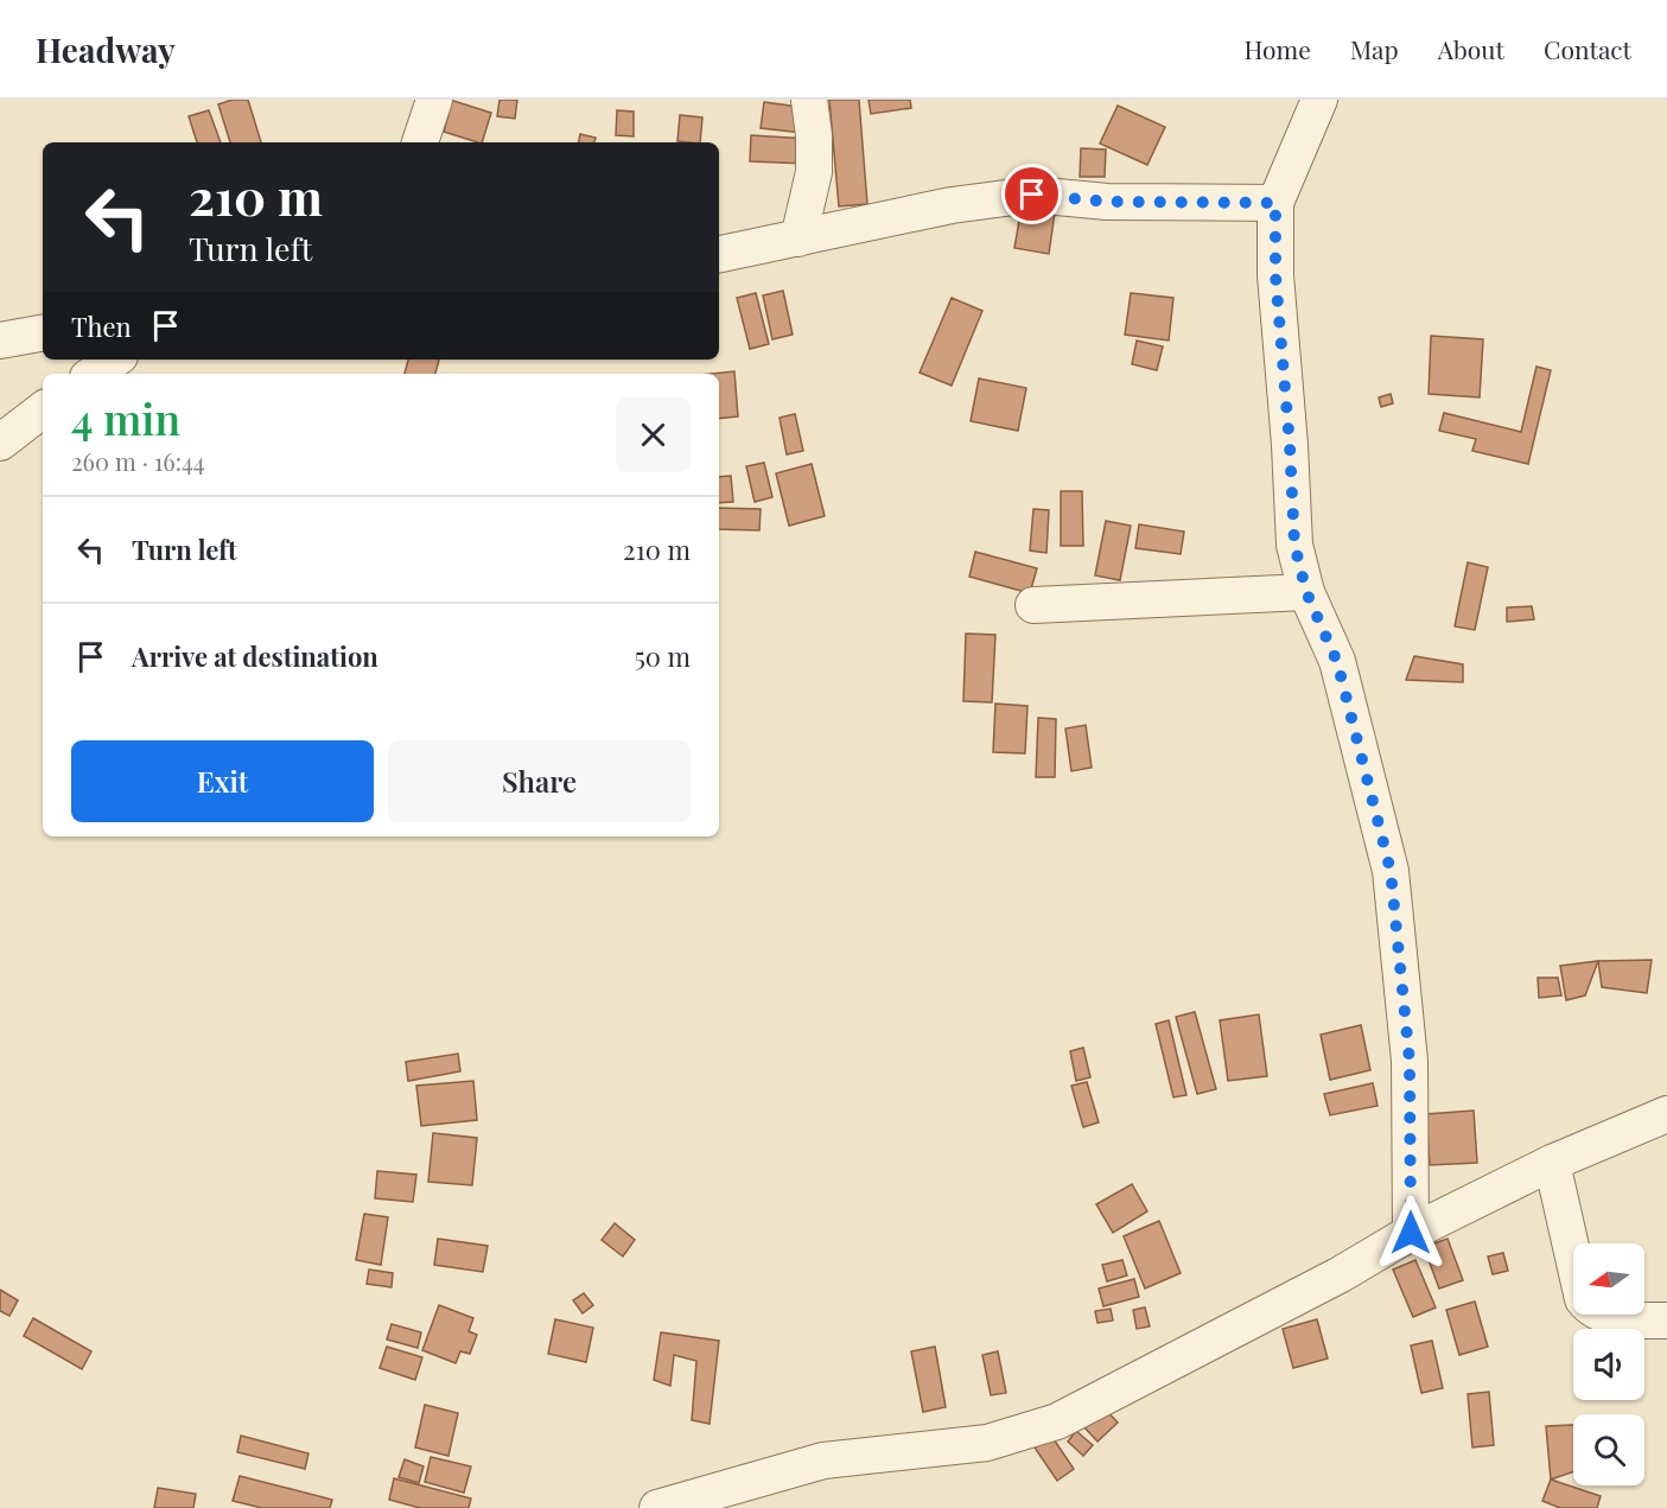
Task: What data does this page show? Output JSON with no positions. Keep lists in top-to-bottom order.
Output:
{
  "north": "left",
  "page": {
    "header": "Headway",
    "nav": [
      "Home",
      "Map",
      "About",
      "Contact"
    ],
    "turn": ["210 m", "Turn left"],
    "then": "Then",
    "heading": ["4 min", "260 m · 16:44"],
    "list": [
      {
        "name": "Turn left",
        "value": "210 m"
      },
      {
        "name": "Arrive at destination",
        "value": "50 m"
      }
    ],
    "buttons": ["Exit", "Share"]
  }
}
